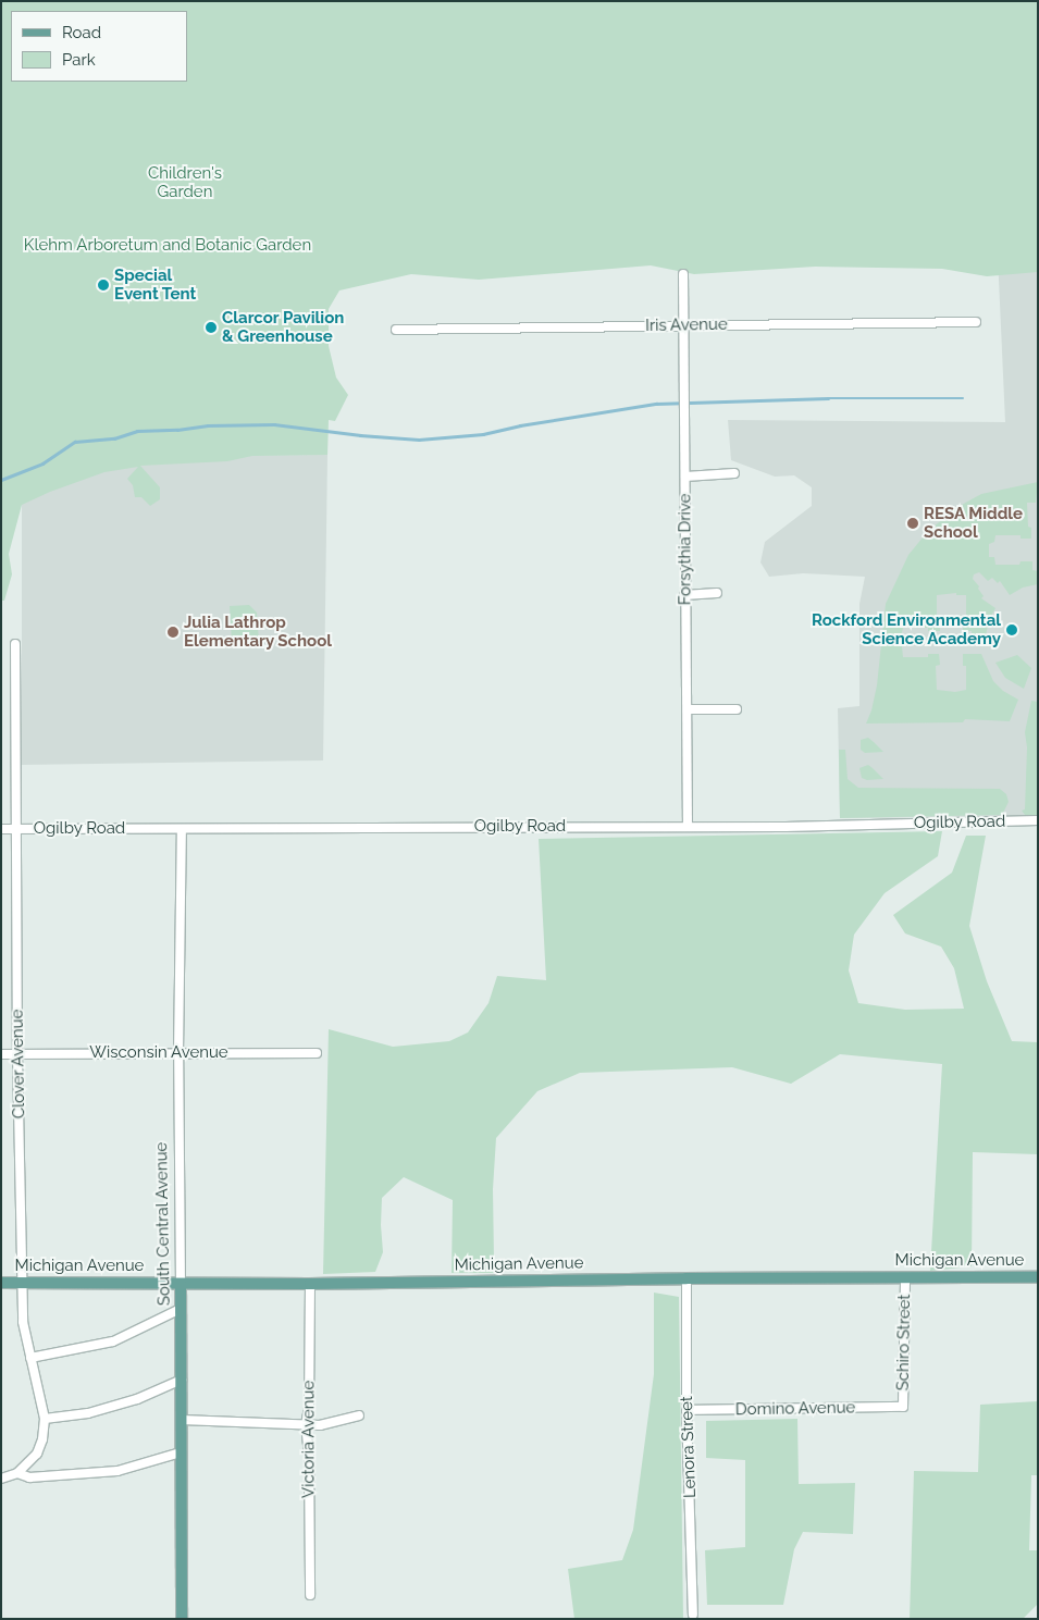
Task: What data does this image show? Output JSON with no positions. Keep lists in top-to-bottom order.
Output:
{
  "streets": {
    "main road": ["South Central Avenue", "Michigan Avenue"],
    "street": [
      "Iris Avenue",
      "Forsythia Drive",
      "Ogilby Road",
      "Wisconsin Avenue",
      "Clover Avenue",
      "Schiro Street",
      "Domino Avenue",
      "Victoria Avenue",
      "Lenora Street"
    ]
  },
  "crossings": [
    ["Iris Avenue", "Forsythia Drive"],
    ["Forsythia Drive", "Ogilby Road"],
    ["Ogilby Road", "Clover Avenue"],
    ["Ogilby Road", "South Central Avenue"],
    ["Wisconsin Avenue", "Clover Avenue"],
    ["Wisconsin Avenue", "South Central Avenue"],
    ["Clover Avenue", "Michigan Avenue"],
    ["South Central Avenue", "Michigan Avenue"],
    ["Michigan Avenue", "Schiro Street"],
    ["Michigan Avenue", "Victoria Avenue"],
    ["Michigan Avenue", "Lenora Street"],
    ["Schiro Street", "Domino Avenue"],
    ["Domino Avenue", "Lenora Street"]
  ],
  "parks": ["Children's Garden", "Klehm Arboretum and Botanic Garden"],
  "places": [
    "Special Event Tent",
    "Clarcor Pavilion & Greenhouse",
    "RESA Middle School",
    "Rockford Environmental Science Academy",
    "Julia Lathrop Elementary School"
  ],
  "legend": ["Road", "Park"]
}
